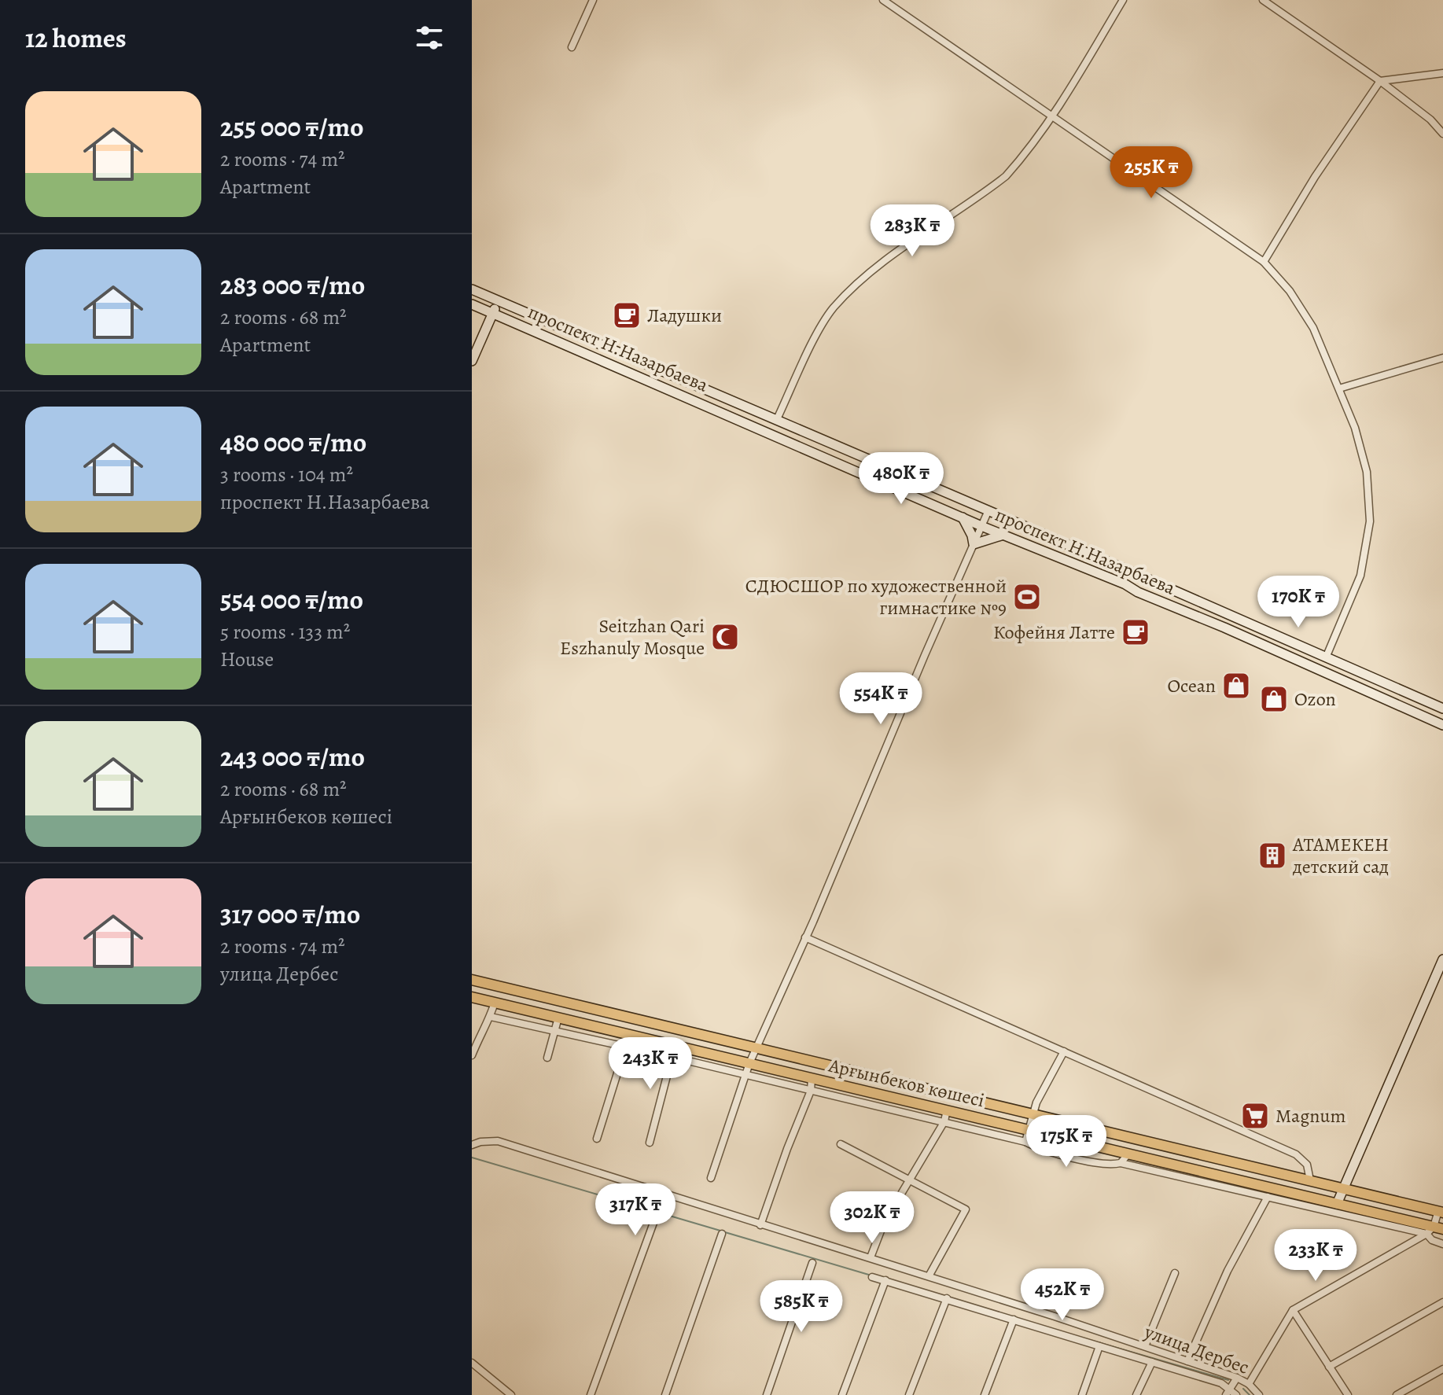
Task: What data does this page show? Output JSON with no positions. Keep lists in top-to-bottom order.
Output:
{
  "streets": {
    "main road": ["проспект Н.Назарбаева", "Арғынбеков көшесі"],
    "street": ["улица Дербес"]
  },
  "places": {
    "cafe": ["Ладушки", "Кофейня Латте"],
    "sports": ["СДЮСШОР по художественной гимнастике №9"],
    "mosque": ["Seitzhan Qari Eszhanuly Mosque"],
    "shop": ["Ocean", "Ozon"],
    "building": ["АТАМЕКЕН детский сад"],
    "supermarket": ["Magnum"]
  },
  "page": {
    "heading": "12 homes",
    "list": [
      {
        "name": "255 000 ₸/mo",
        "note": "2 rooms · 74 m² · Apartment"
      },
      {
        "name": "283 000 ₸/mo",
        "note": "2 rooms · 68 m² · Apartment"
      },
      {
        "name": "480 000 ₸/mo",
        "note": "3 rooms · 104 m² · проспект Н.Назарбаева"
      },
      {
        "name": "554 000 ₸/mo",
        "note": "5 rooms · 133 m² · House"
      },
      {
        "name": "243 000 ₸/mo",
        "note": "2 rooms · 68 m² · Арғынбеков көшесі"
      },
      {
        "name": "317 000 ₸/mo",
        "note": "2 rooms · 74 m² · улица Дербес"
      }
    ],
    "price": [
      "255K ₸",
      "283K ₸",
      "480K ₸",
      "170K ₸",
      "554K ₸",
      "243K ₸",
      "175K ₸",
      "317K ₸",
      "302K ₸",
      "233K ₸",
      "452K ₸",
      "585K ₸"
    ]
  }
}
